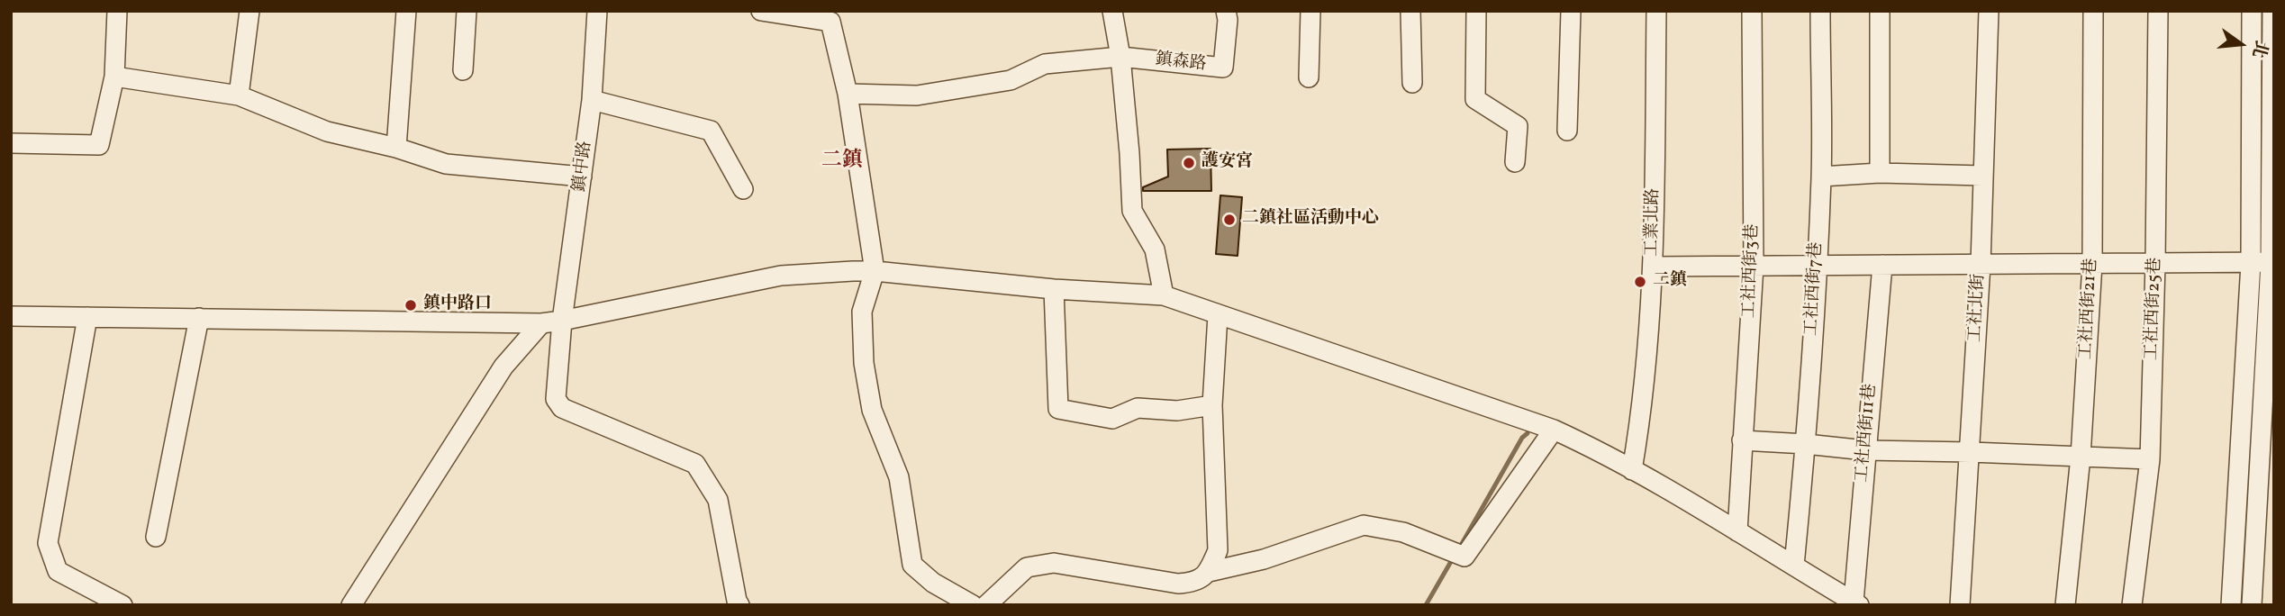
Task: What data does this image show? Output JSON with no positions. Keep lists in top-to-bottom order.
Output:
{
  "streets": {
    "street": [
      "鎮森路",
      "鎮中路",
      "工業北路",
      "工社西街3巷",
      "工社西街7巷",
      "工社北街",
      "工社西街21巷",
      "工社西街25巷",
      "工社西街11巷"
    ]
  },
  "districts": ["二鎮"],
  "places": [
    "護安宮",
    "二鎮社區活動中心",
    "二鎮",
    "鎮中路口"
  ],
  "north": "right"
}
